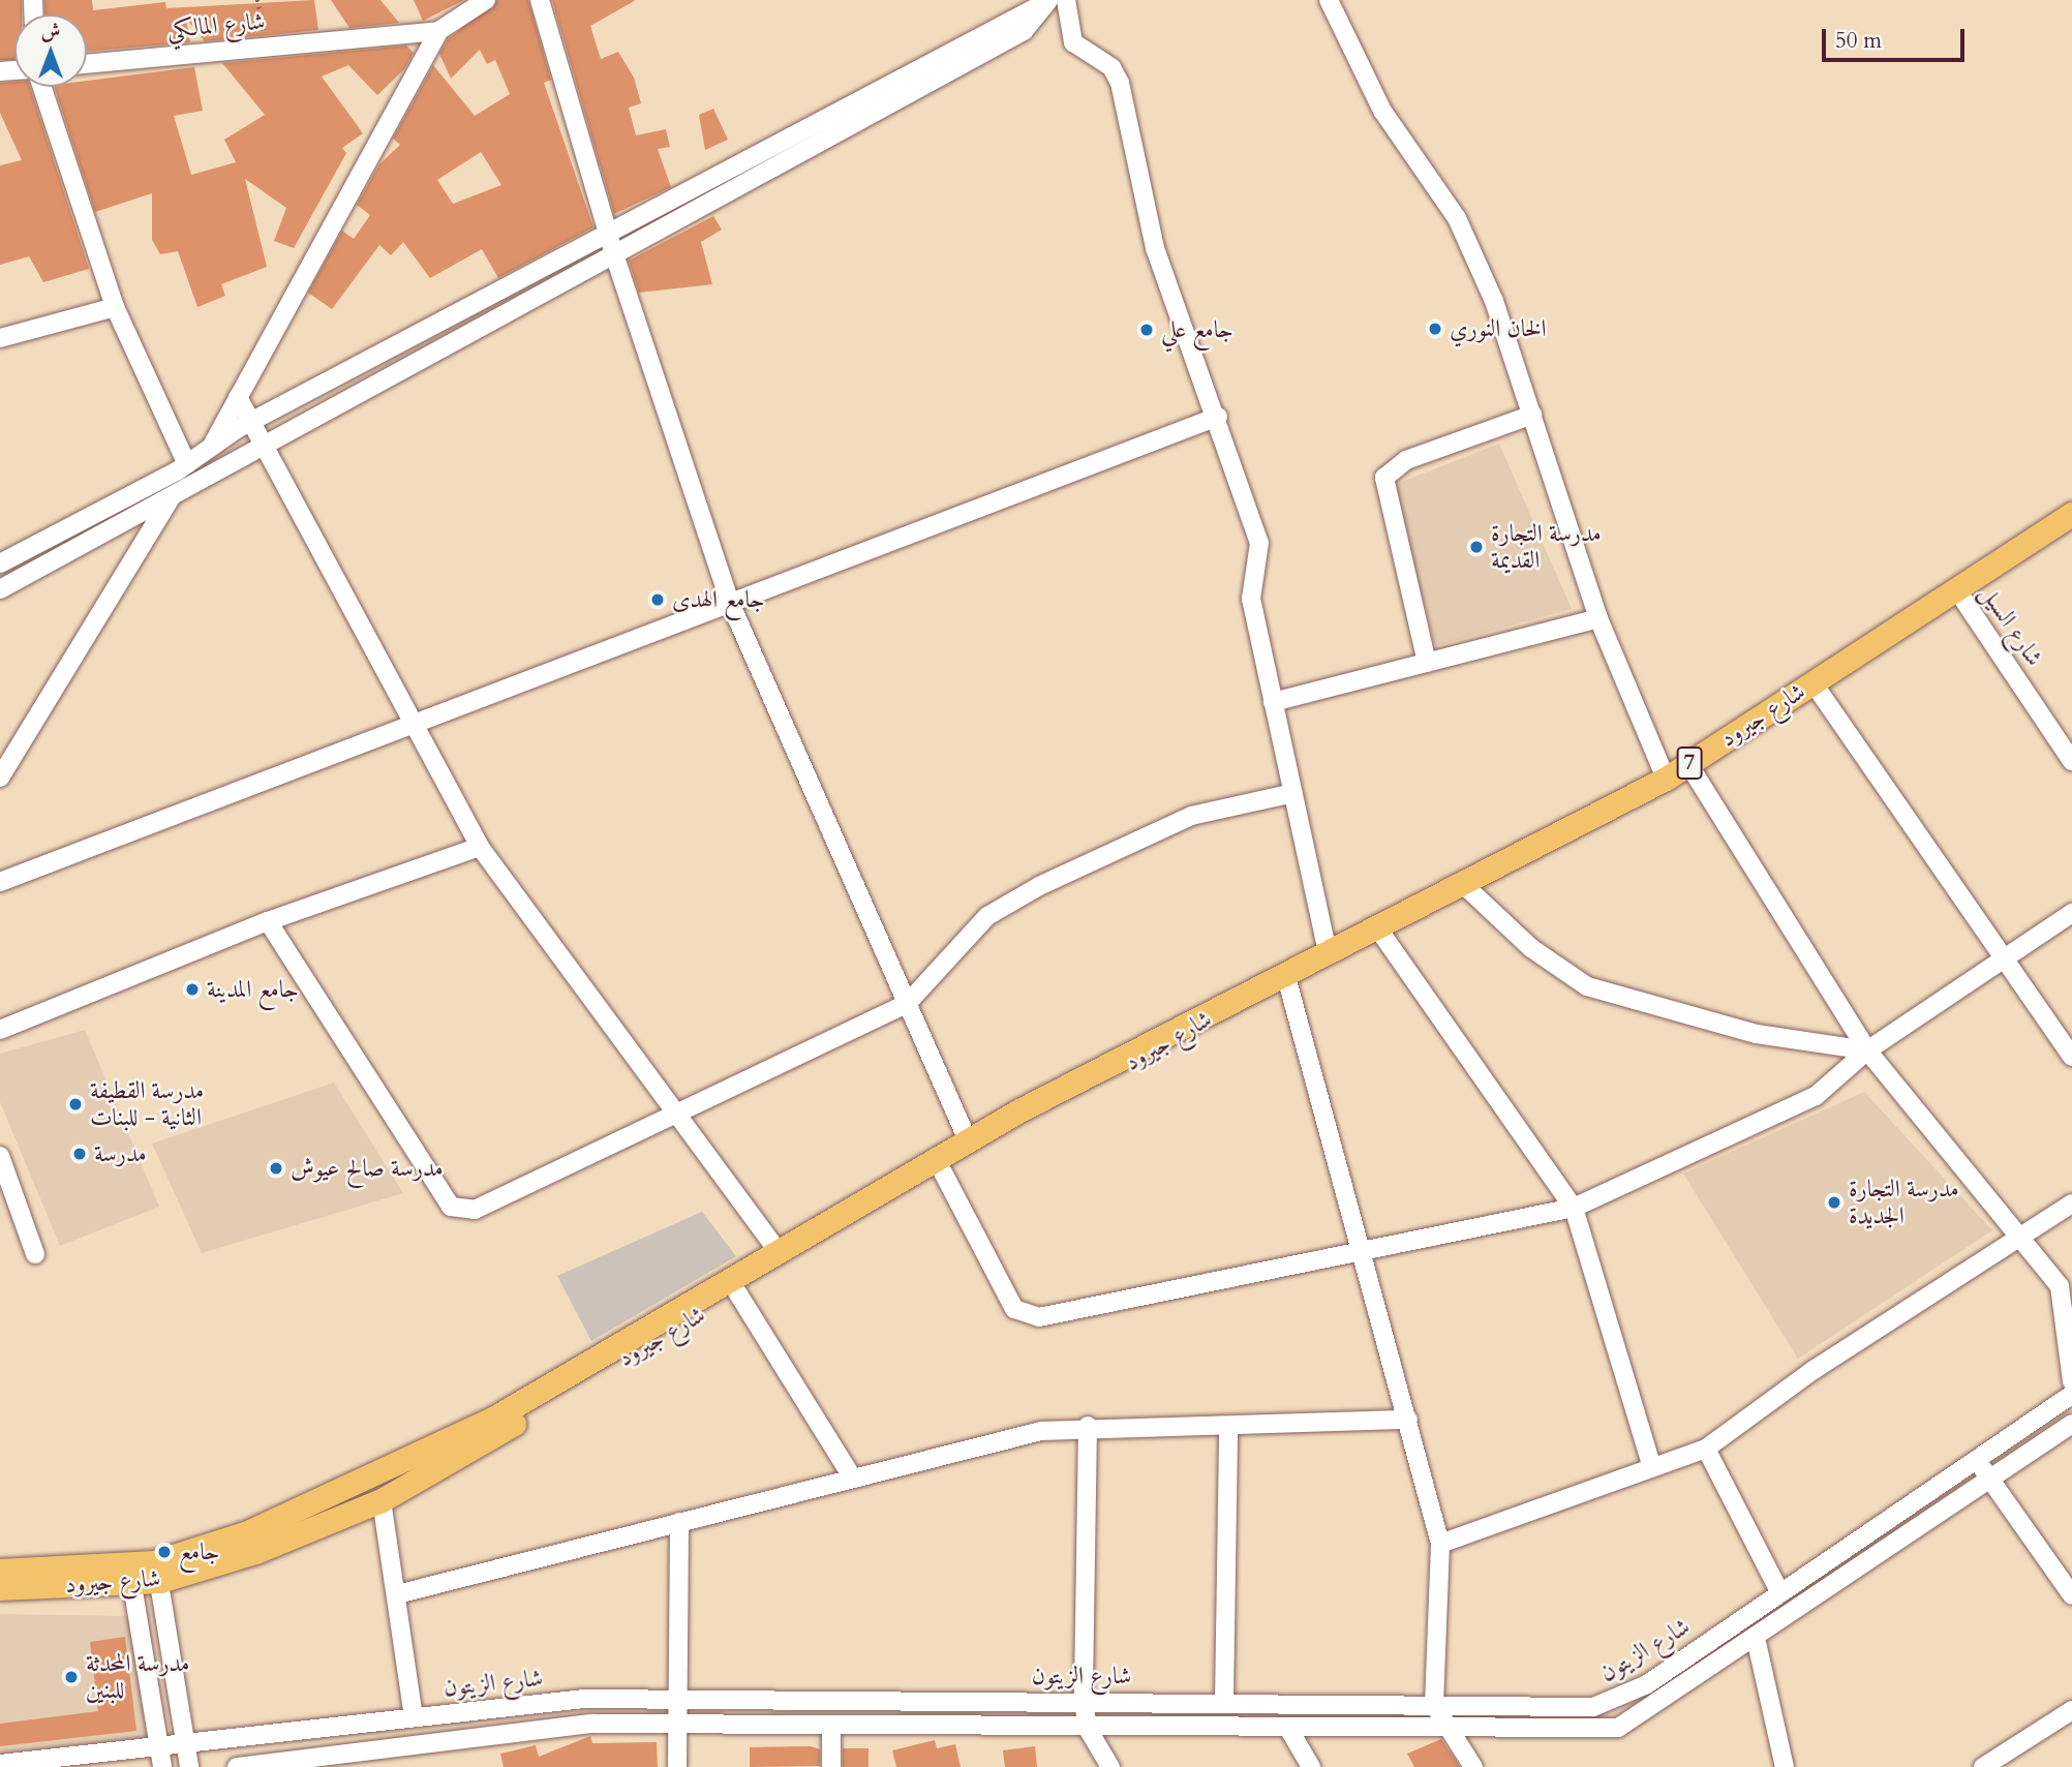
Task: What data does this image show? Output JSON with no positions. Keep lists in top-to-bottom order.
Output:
{
  "streets": {
    "main road": ["شارع جيرود", "7"],
    "street": ["شارع المالكي", "شارع السيل", "شارع الزيتون"]
  },
  "crossings": [
    ["شارع السيل", "شارع جيرود"]
  ],
  "places": [
    "الخان النوري",
    "جامع علي",
    "مدرسة التجارة القديمة",
    "جامع الهدى",
    "جامع المدينة",
    "مدرسة القطيفة الثانية - للبنات",
    "مدرسة",
    "مدرسة صالح عيوش",
    "مدرسة التجارة الجديدة",
    "جامع",
    "مدرسة المحدثة للبنين"
  ],
  "scale_bar": "50 m",
  "north": "top"
}
